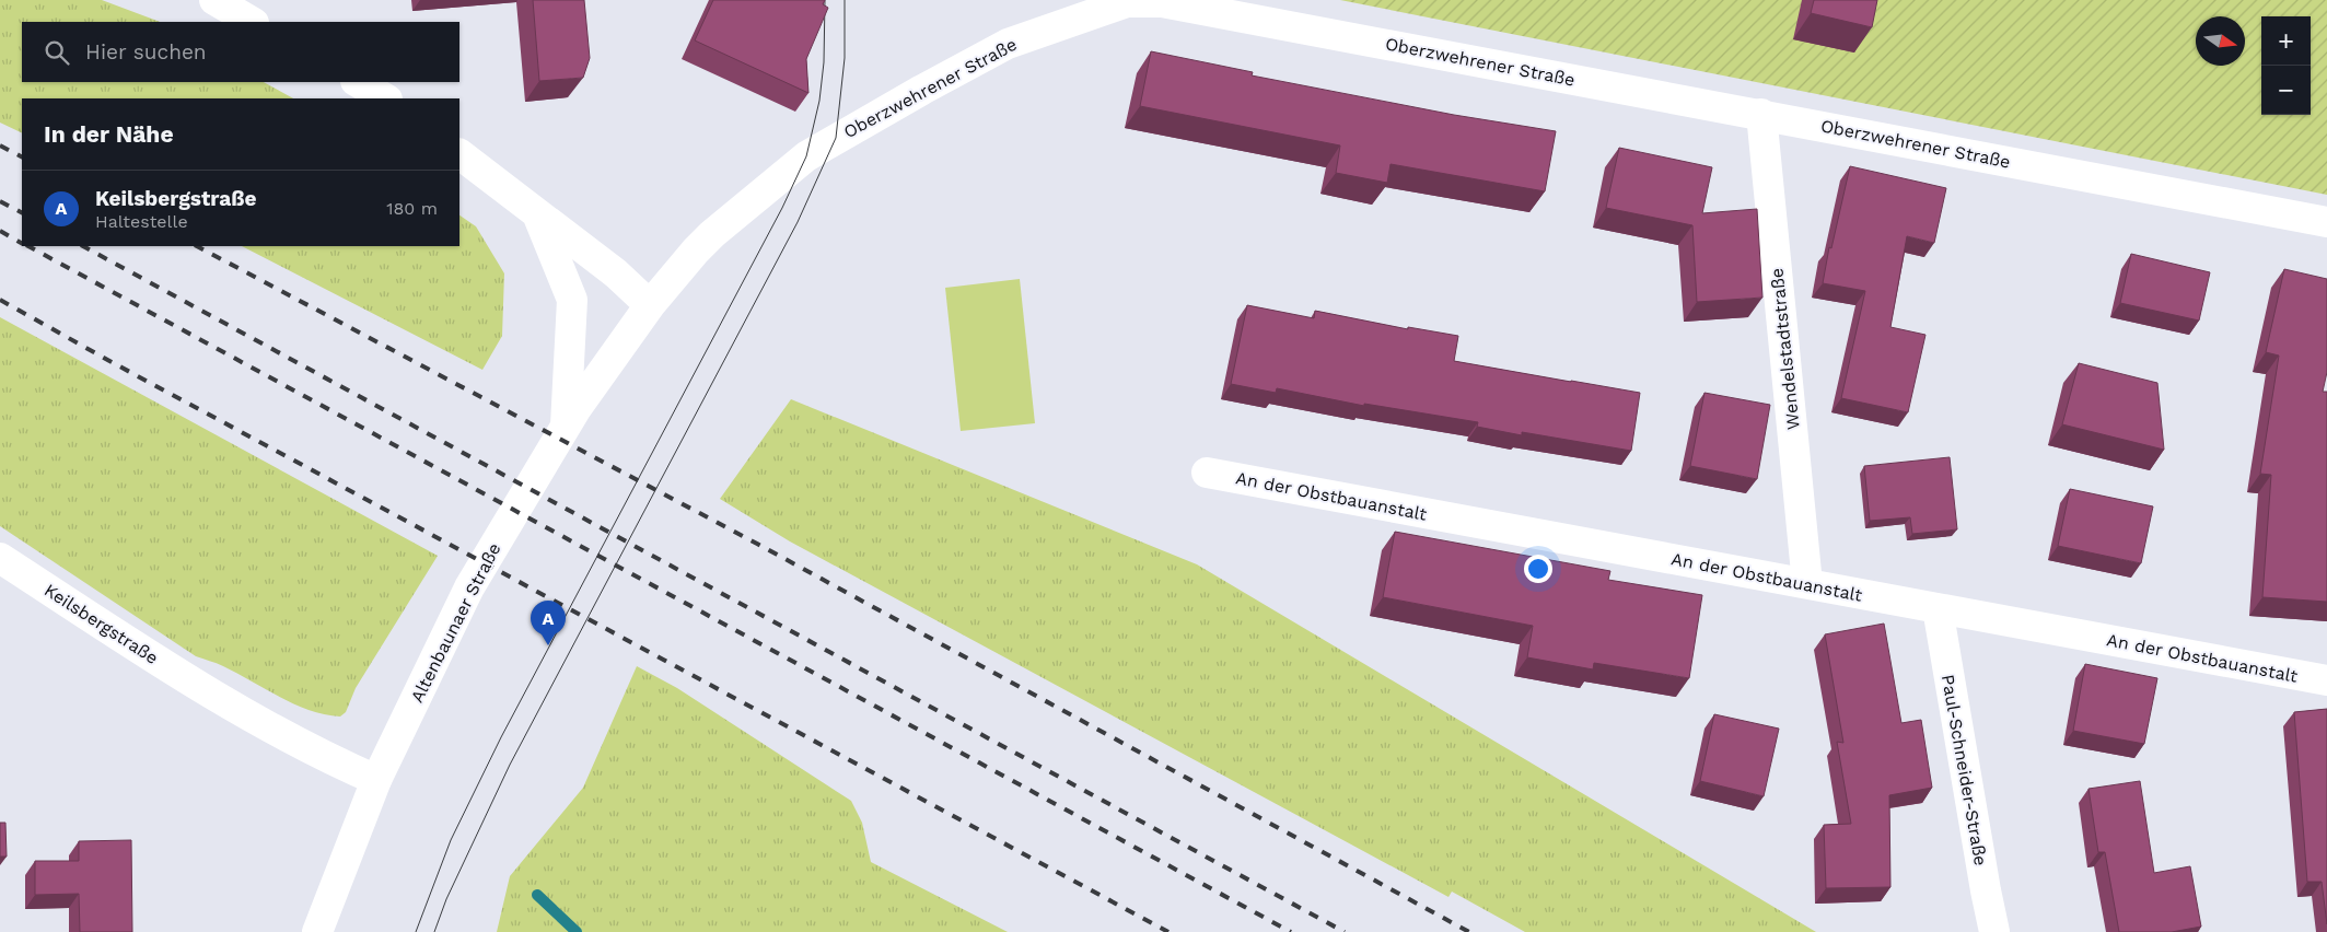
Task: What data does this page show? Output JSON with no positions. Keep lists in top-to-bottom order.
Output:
{
  "streets": {
    "main road": [
      "Oberzwehrener Straße",
      "Wendelstadtstraße",
      "An der Obstbauanstalt",
      "Altenbaunaer Straße",
      "Keilsbergstraße",
      "Paul-Schneider-Straße"
    ]
  },
  "crossings": [
    ["Oberzwehrener Straße", "Wendelstadtstraße"],
    ["Oberzwehrener Straße", "Altenbaunaer Straße"],
    ["Wendelstadtstraße", "An der Obstbauanstalt"],
    ["An der Obstbauanstalt", "Paul-Schneider-Straße"],
    ["Altenbaunaer Straße", "Keilsbergstraße"]
  ],
  "north": "right",
  "page": {
    "map_buttons": ["+", "−"],
    "search": "Hier suchen",
    "heading": "In der Nähe",
    "list": [
      {
        "mark": "A",
        "name": "Keilsbergstraße",
        "note": "Haltestelle",
        "value": "180 m"
      }
    ],
    "pins": "A"
  }
}
